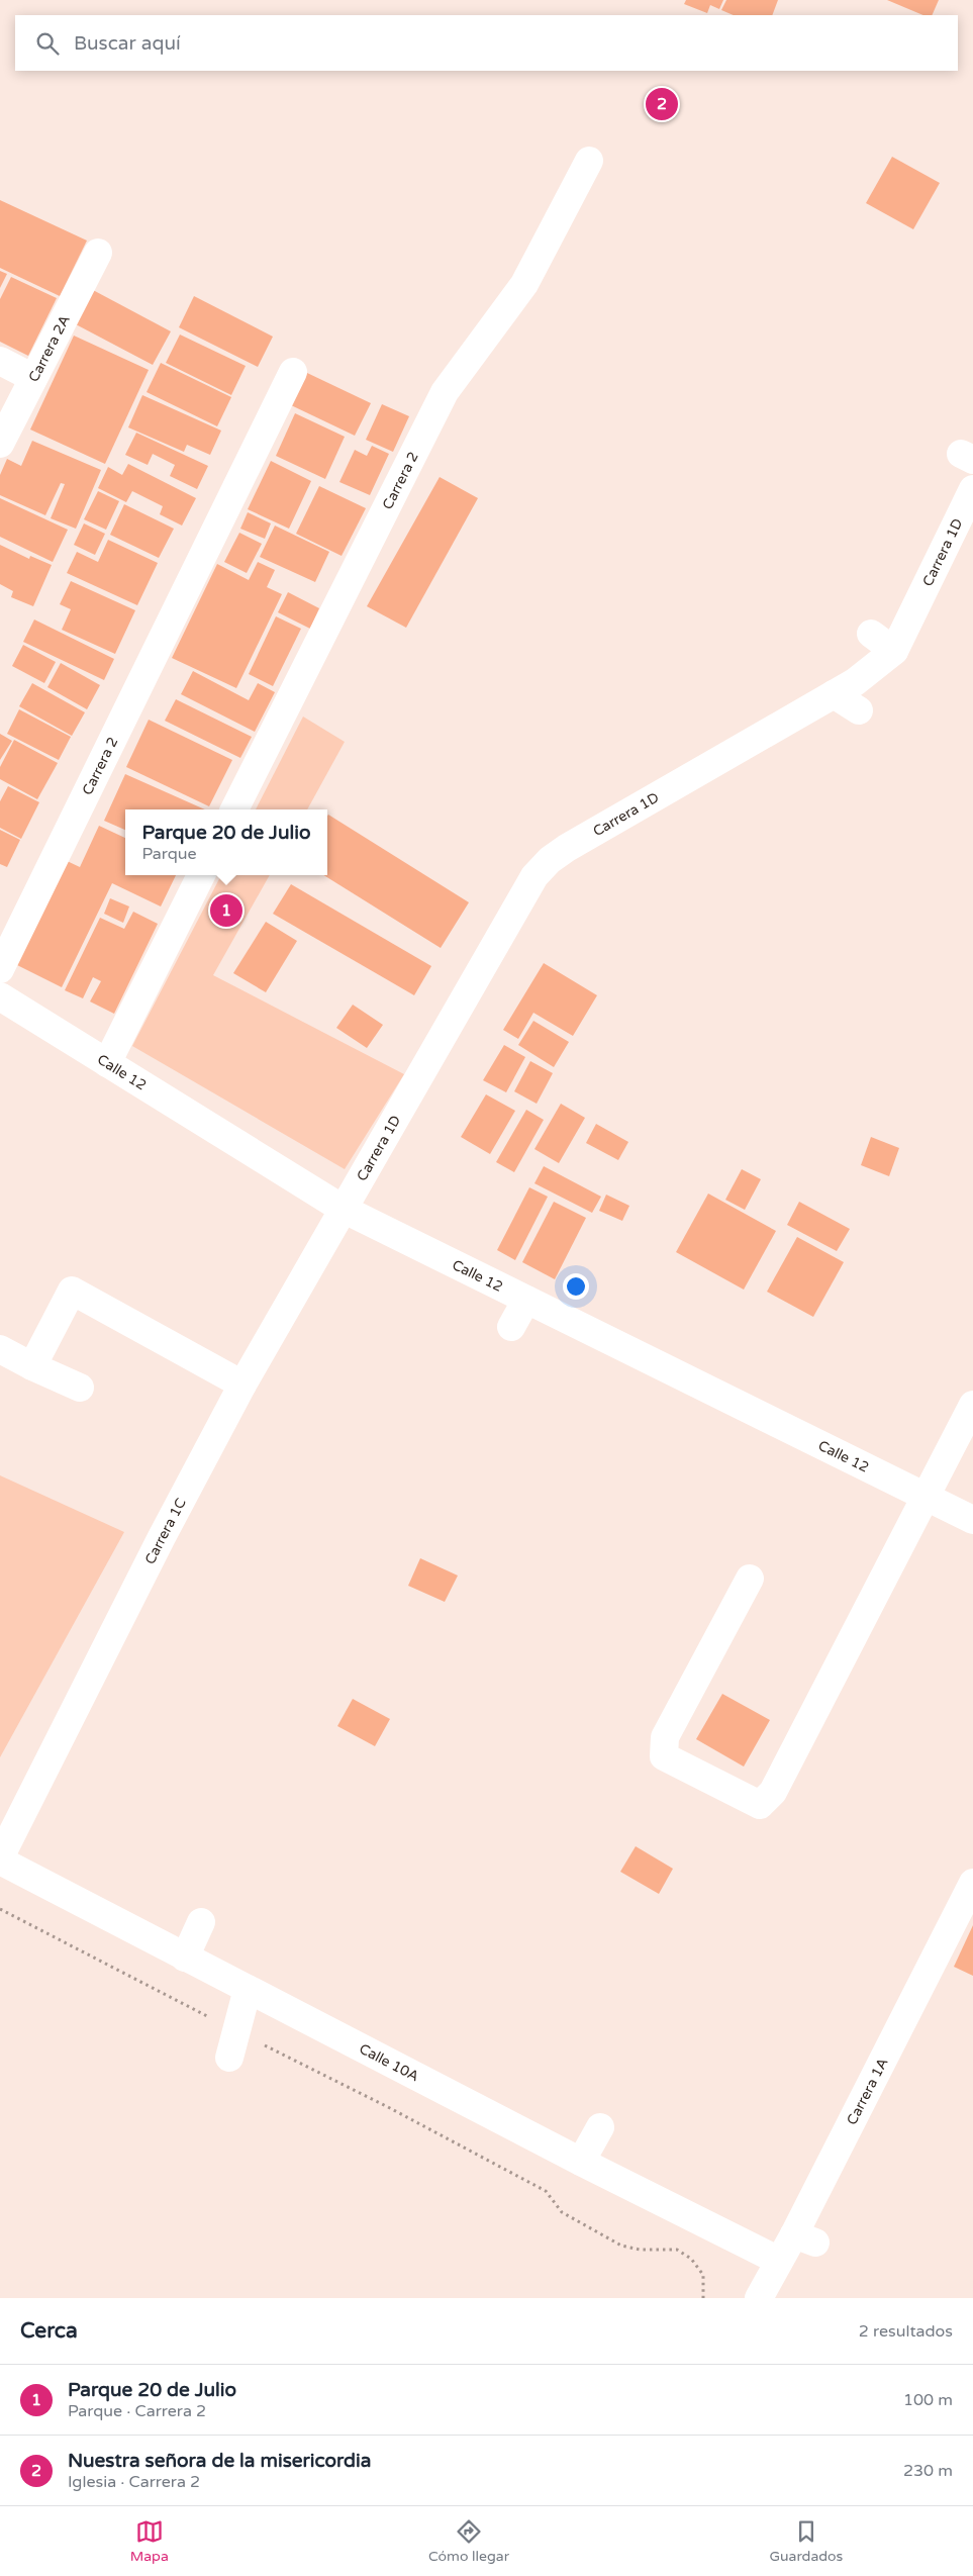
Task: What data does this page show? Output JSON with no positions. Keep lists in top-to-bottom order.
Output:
{
  "streets": {
    "street": [
      "Carrera 2A",
      "Carrera 2",
      "Carrera 1D",
      "Calle 12",
      "Carrera 1C",
      "Calle 10A",
      "Carrera 1A"
    ]
  },
  "crossings": [
    ["Carrera 1D", "Calle 12"],
    ["Carrera 1D", "Carrera 1C"],
    ["Calle 12", "Carrera 1C"],
    ["Carrera 1C", "Calle 10A"],
    ["Calle 10A", "Carrera 1A"]
  ],
  "page": {
    "search": "Buscar aquí",
    "pins": ["2", "1"],
    "popup": ["Parque 20 de Julio", "Parque"],
    "heading": ["Cerca", "2 resultados"],
    "list": [
      {
        "mark": "1",
        "name": "Parque 20 de Julio",
        "note": "Parque · Carrera 2",
        "value": "100 m"
      },
      {
        "mark": "2",
        "name": "Nuestra señora de la misericordia",
        "note": "Iglesia · Carrera 2",
        "value": "230 m"
      }
    ],
    "nav": ["Mapa", "Cómo llegar", "Guardados"]
  }
}
